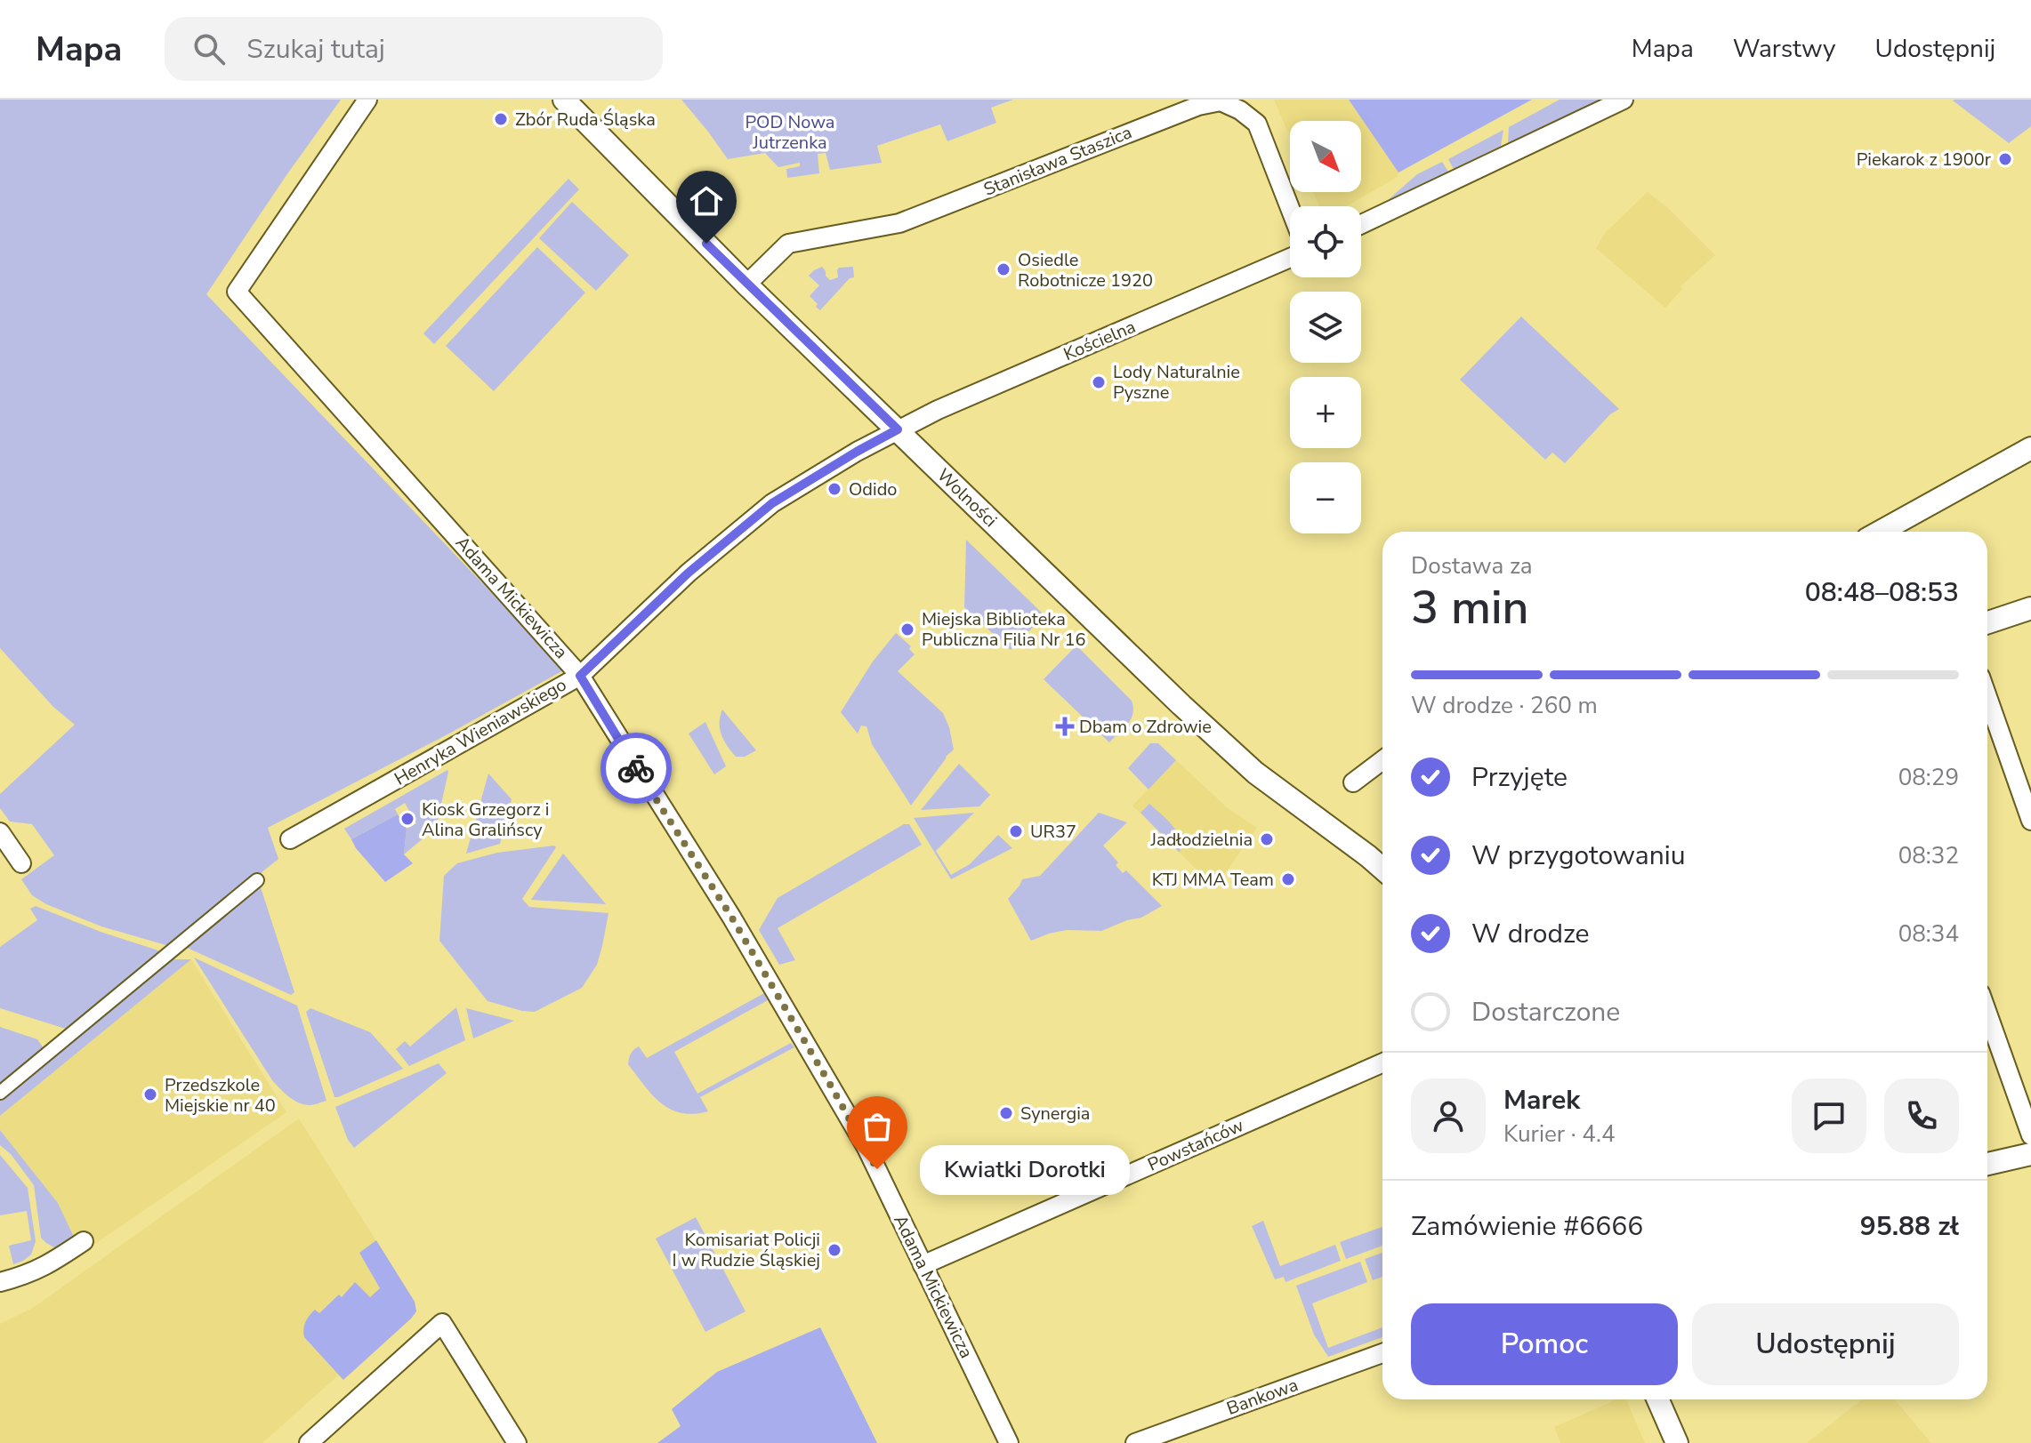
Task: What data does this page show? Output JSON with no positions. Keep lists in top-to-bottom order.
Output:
{
  "streets": {
    "street": [
      "Stanisława Staszica",
      "Kościelna",
      "Wolności",
      "Adama Mickiewicza",
      "Henryka Wieniawskiego",
      "Powstańców",
      "Bankowa"
    ]
  },
  "crossings": [
    ["Stanisława Staszica", "Wolności"],
    ["Kościelna", "Wolności"],
    ["Kościelna", "Henryka Wieniawskiego"],
    ["Wolności", "Henryka Wieniawskiego"],
    ["Adama Mickiewicza", "Henryka Wieniawskiego"],
    ["Adama Mickiewicza", "Powstańców"]
  ],
  "parks": ["POD Nowa Jutrzenka"],
  "places": {
    "other": [
      "Zbór Ruda Śląska",
      "Piekarok z 1900r",
      "Osiedle Robotnicze 1920",
      "Lody Naturalnie Pyszne",
      "Odido",
      "Miejska Biblioteka Publiczna Filia Nr 16",
      "Kiosk Grzegorz i Alina Gralińscy",
      "UR37",
      "Jadłodzielnia",
      "KTJ MMA Team",
      "Przedszkole Miejskie nr 40",
      "Synergia",
      "Kwiatki Dorotki",
      "Komisariat Policji I w Rudzie Śląskiej"
    ],
    "health": ["Dbam o Zdrowie"]
  },
  "north": "bottom right",
  "page": {
    "header": "Mapa",
    "search": "Szukaj tutaj",
    "nav": ["Mapa", "Warstwy", "Udostępnij"],
    "map_buttons": ["+", "−"],
    "heading": ["3 min", "Dostawa za", "08:48–08:53"],
    "panel": [
      "Marek",
      "Kurier · 4.4",
      "Zamówienie #6666",
      "95.88 zł"
    ],
    "bar": "W drodze · 260 m",
    "list": [
      ["Przyjęte", "08:29"],
      ["W przygotowaniu", "08:32"],
      ["W drodze", "08:34"],
      "Dostarczone"
    ],
    "bubble": "Kwiatki Dorotki",
    "buttons": ["Pomoc", "Udostępnij"]
  }
}
